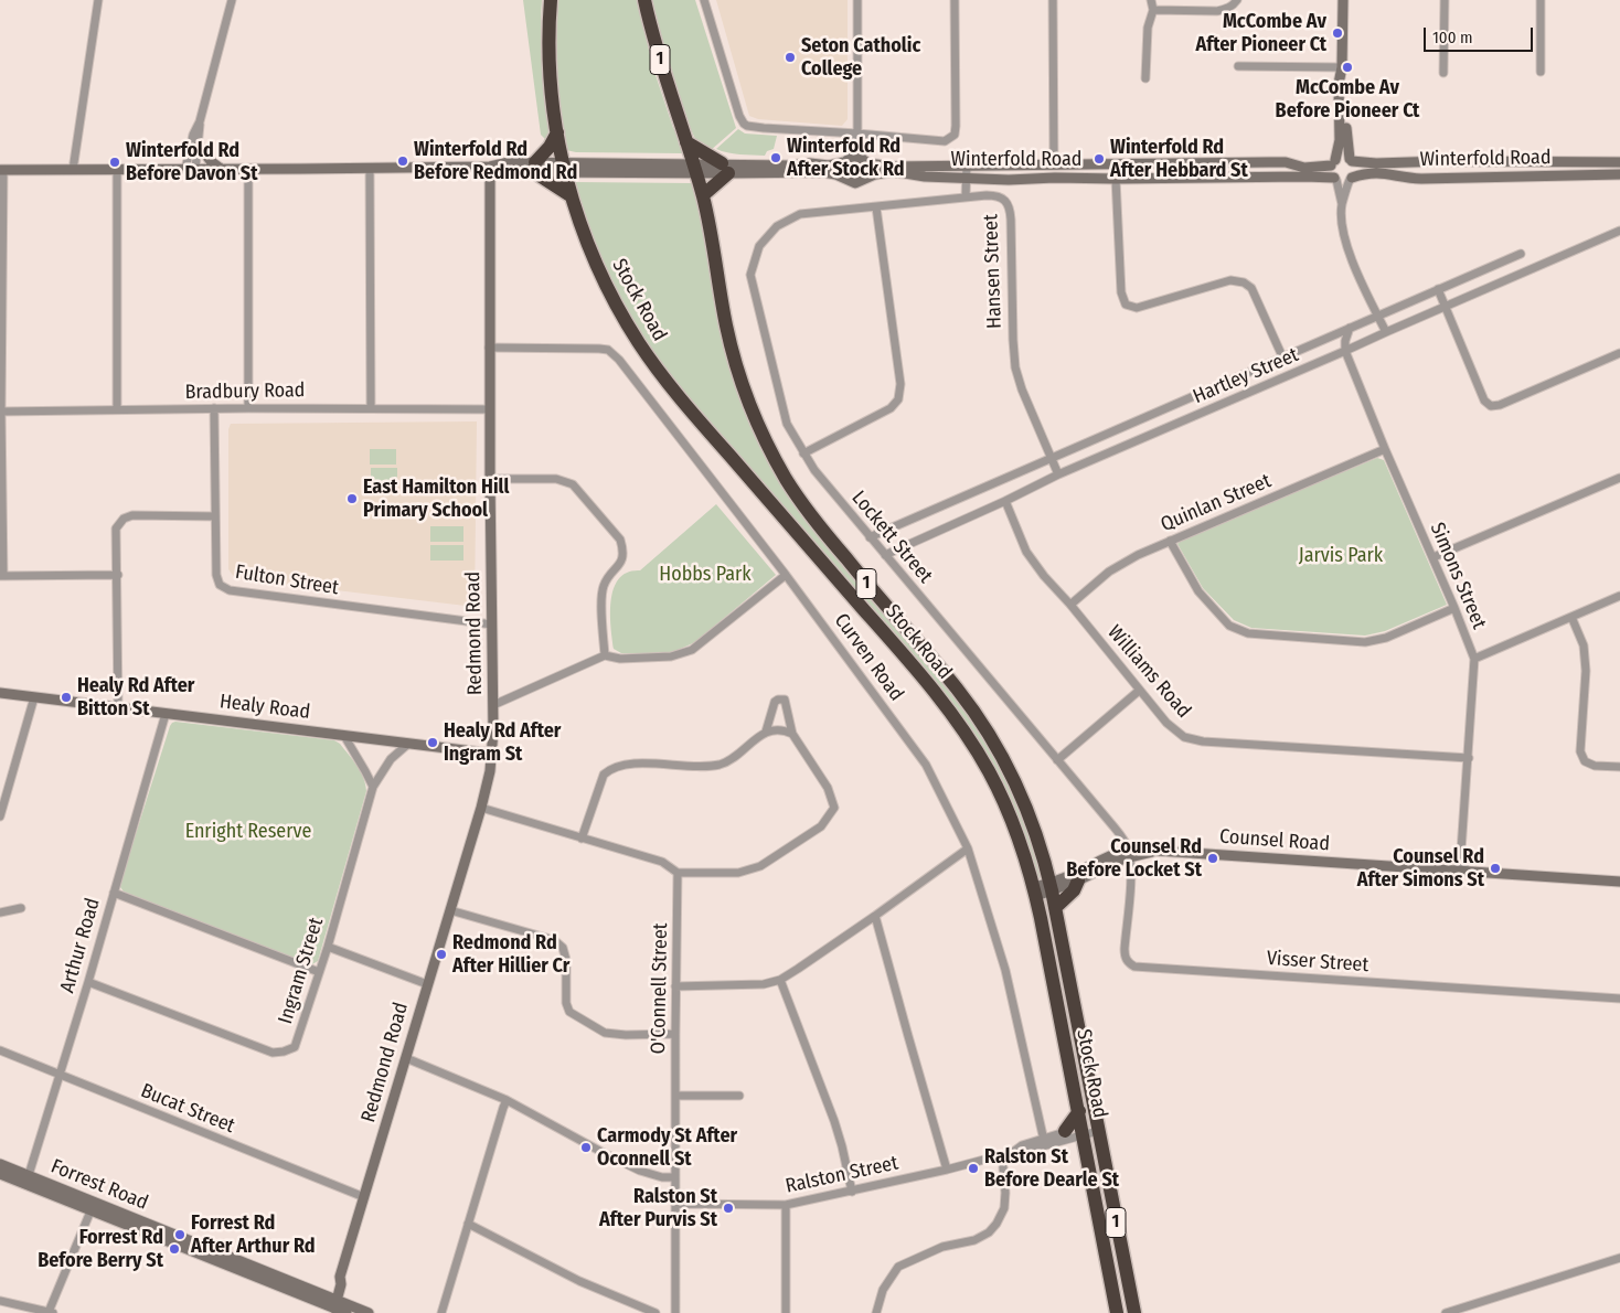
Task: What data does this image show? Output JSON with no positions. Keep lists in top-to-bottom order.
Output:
{
  "streets": {
    "highway": ["1", "Stock Road"],
    "main road": [
      "Winterfold Road",
      "Redmond Road",
      "Healy Road",
      "Counsel Road",
      "Forrest Road"
    ],
    "street": [
      "Hansen Street",
      "Hartley Street",
      "Bradbury Road",
      "Quinlan Street",
      "Lockett Street",
      "Simons Street",
      "Fulton Street",
      "Curven Road",
      "Williams Road",
      "Arthur Road",
      "Visser Street",
      "Ingram Street",
      "O'Connell Street",
      "Bucat Street",
      "Ralston Street"
    ]
  },
  "crossings": [
    ["Hansen Street", "Hartley Street"],
    ["Hansen Street", "Lockett Street"],
    ["Stock Road", "Counsel Road"],
    ["Stock Road", "Ralston Street"],
    ["Hartley Street", "Lockett Street"],
    ["Hartley Street", "Simons Street"],
    ["Hartley Street", "Williams Road"],
    ["Bradbury Road", "Fulton Street"],
    ["Bradbury Road", "Redmond Road"],
    ["Quinlan Street", "Simons Street"],
    ["Quinlan Street", "Williams Road"],
    ["Lockett Street", "Counsel Road"],
    ["Lockett Street", "Visser Street"],
    ["Simons Street", "Williams Road"],
    ["Simons Street", "Counsel Road"],
    ["Fulton Street", "Redmond Road"],
    ["Redmond Road", "Curven Road"],
    ["Redmond Road", "Healy Road"],
    ["Redmond Road", "Bucat Street"],
    ["Redmond Road", "Forrest Road"],
    ["Curven Road", "Ralston Street"],
    ["Healy Road", "Arthur Road"],
    ["Healy Road", "Ingram Street"],
    ["Counsel Road", "Visser Street"],
    ["Arthur Road", "Ingram Street"],
    ["Arthur Road", "Bucat Street"],
    ["Arthur Road", "Forrest Road"],
    ["O'Connell Street", "Ralston Street"]
  ],
  "parks": ["Jarvis Park", "Hobbs Park", "Enright Reserve"],
  "places": [
    "McCombe Av After Pioneer Ct",
    "Seton Catholic College",
    "McCombe Av Before Pioneer Ct",
    "Winterfold Rd After Stock Rd",
    "Winterfold Rd After Hebbard St",
    "Winterfold Rd Before Redmond Rd",
    "Winterfold Rd Before Davon St",
    "East Hamilton Hill Primary School",
    "Healy Rd After Bitton St",
    "Healy Rd After Ingram St",
    "Counsel Rd Before Locket St",
    "Counsel Rd After Simons St",
    "Redmond Rd After Hillier Cr",
    "Carmody St After Oconnell St",
    "Ralston St Before Dearle St",
    "Ralston St After Purvis St",
    "Forrest Rd After Arthur Rd",
    "Forrest Rd Before Berry St"
  ],
  "scale_bar": "100 m"
}
